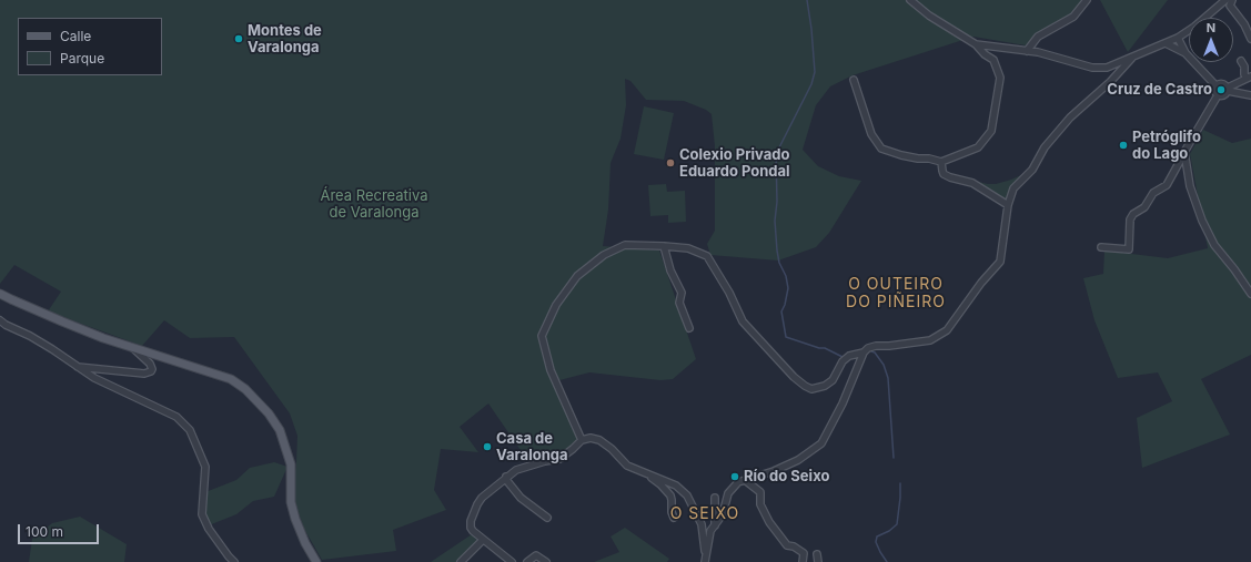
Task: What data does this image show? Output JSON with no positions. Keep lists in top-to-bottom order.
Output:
{
  "districts": ["O OUTEIRO DO PIÑEIRO", "O SEIXO"],
  "parks": ["Área Recreativa de Varalonga"],
  "places": [
    "Montes de Varalonga",
    "Cruz de Castro",
    "Petróglifo do Lago",
    "Colexio Privado Eduardo Pondal",
    "Casa de Varalonga",
    "Río do Seixo"
  ],
  "legend": ["Calle", "Parque"],
  "scale_bar": "100 m",
  "north": "top"
}
